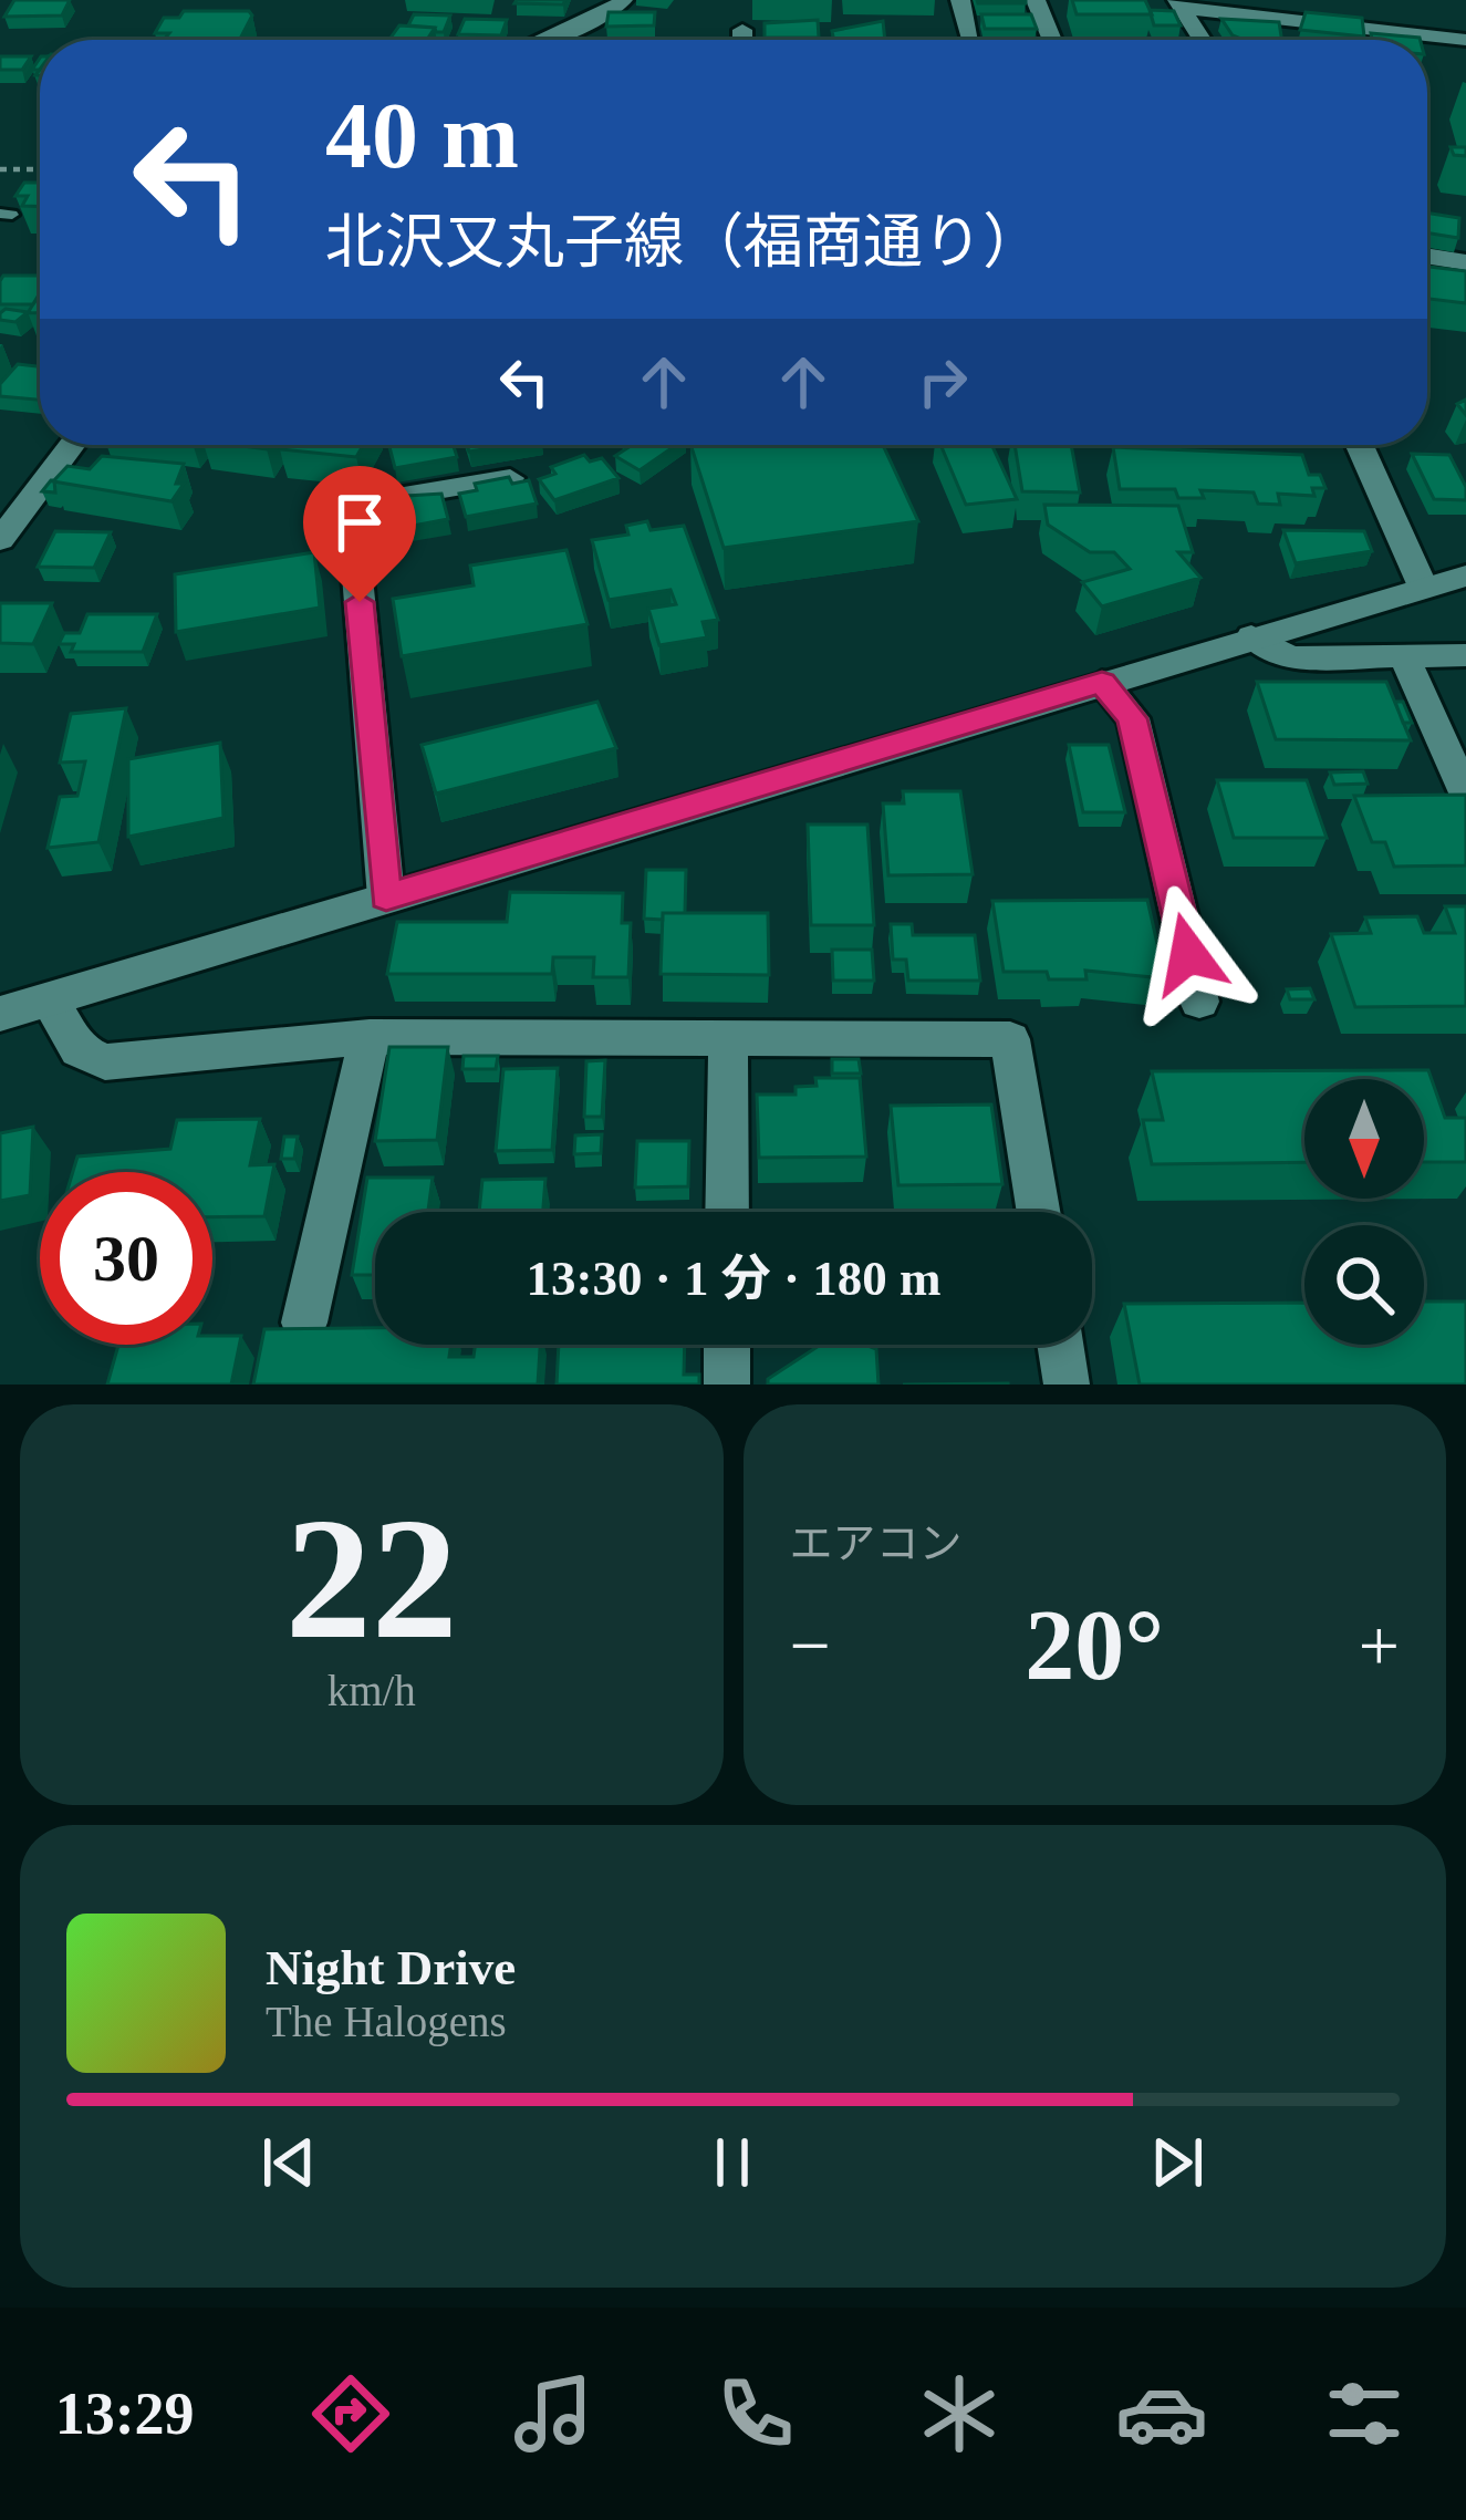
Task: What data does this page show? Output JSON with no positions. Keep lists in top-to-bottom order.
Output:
{
  "north": "bottom",
  "page": {
    "turn": ["40 m", "北沢又丸子線（福商通り）"],
    "limit": "30",
    "trip": "13:30 · 1 分 · 180 m",
    "tile": [
      ["22", "km/h"],
      "エアコン"
    ],
    "heat": ["−", "20°", "+"],
    "song": ["Night Drive", "The Halogens"],
    "tabs": "13:29"
  }
}
